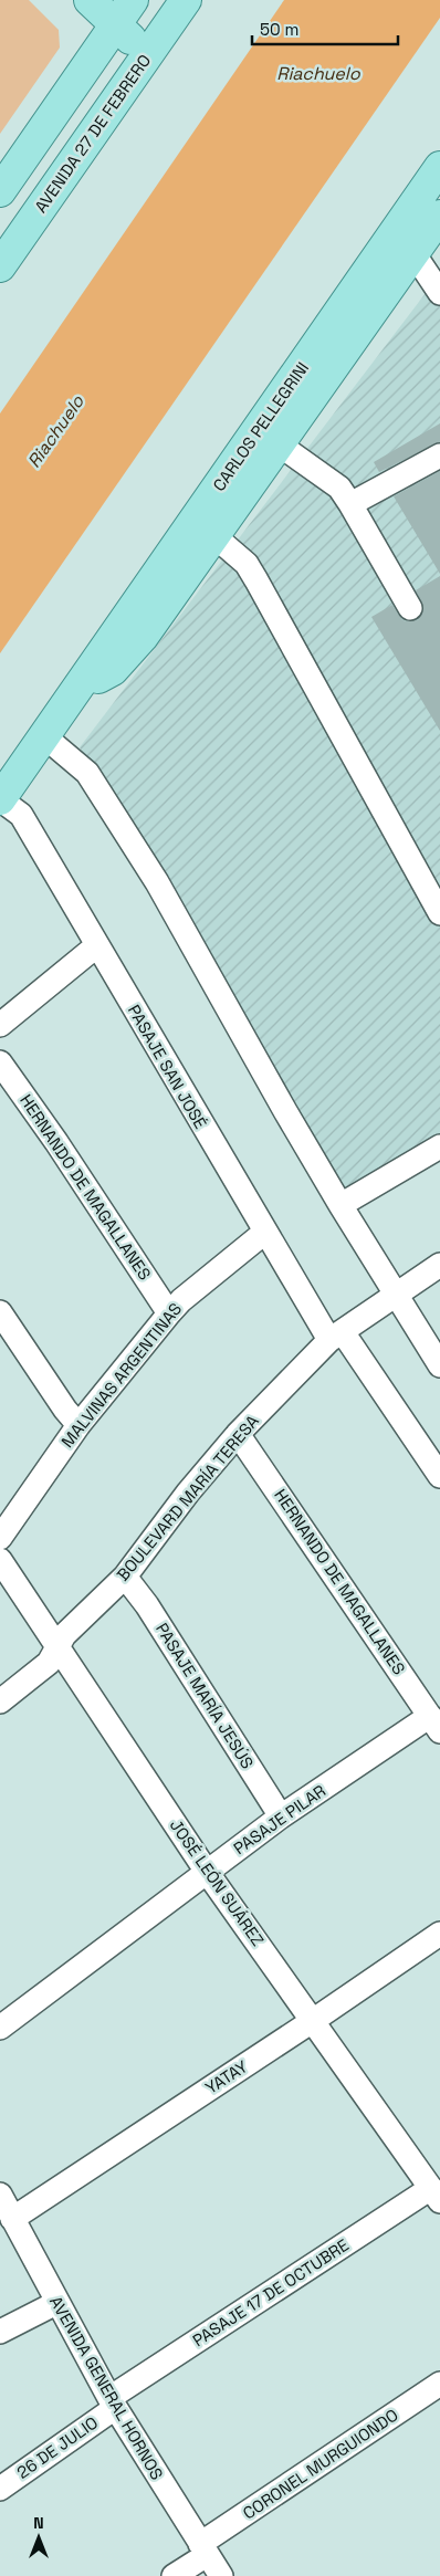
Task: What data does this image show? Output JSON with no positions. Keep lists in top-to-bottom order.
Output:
{
  "streets": {
    "main road": ["AVENIDA 27 DE FEBRERO", "CARLOS PELLEGRINI"],
    "street": [
      "PASAJE SAN JOSÉ",
      "HERNANDO DE MAGALLANES",
      "MALVINAS ARGENTINAS",
      "BOULEVARD MARÍA TERESA",
      "PASAJE MARÍA JESÚS",
      "PASAJE PILAR",
      "JOSÉ LEÓN SUÁREZ",
      "YATAY",
      "PASAJE 17 DE OCTUBRE",
      "AVENIDA GENERAL HORNOS",
      "26 DE JULIO",
      "CORONEL MURGUIONDO"
    ]
  },
  "crossings": [
    ["CARLOS PELLEGRINI", "PASAJE SAN JOSÉ"],
    ["PASAJE SAN JOSÉ", "MALVINAS ARGENTINAS"],
    ["PASAJE SAN JOSÉ", "BOULEVARD MARÍA TERESA"],
    ["HERNANDO DE MAGALLANES", "MALVINAS ARGENTINAS"],
    ["HERNANDO DE MAGALLANES", "BOULEVARD MARÍA TERESA"],
    ["HERNANDO DE MAGALLANES", "PASAJE PILAR"],
    ["BOULEVARD MARÍA TERESA", "PASAJE MARÍA JESÚS"],
    ["BOULEVARD MARÍA TERESA", "JOSÉ LEÓN SUÁREZ"],
    ["PASAJE MARÍA JESÚS", "PASAJE PILAR"],
    ["PASAJE PILAR", "JOSÉ LEÓN SUÁREZ"],
    ["JOSÉ LEÓN SUÁREZ", "YATAY"],
    ["JOSÉ LEÓN SUÁREZ", "PASAJE 17 DE OCTUBRE"],
    ["YATAY", "AVENIDA GENERAL HORNOS"],
    ["PASAJE 17 DE OCTUBRE", "AVENIDA GENERAL HORNOS"],
    ["PASAJE 17 DE OCTUBRE", "26 DE JULIO"],
    ["AVENIDA GENERAL HORNOS", "26 DE JULIO"],
    ["AVENIDA GENERAL HORNOS", "CORONEL MURGUIONDO"]
  ],
  "water": ["Riachuelo"],
  "scale_bar": "50 m",
  "north": "top"
}
